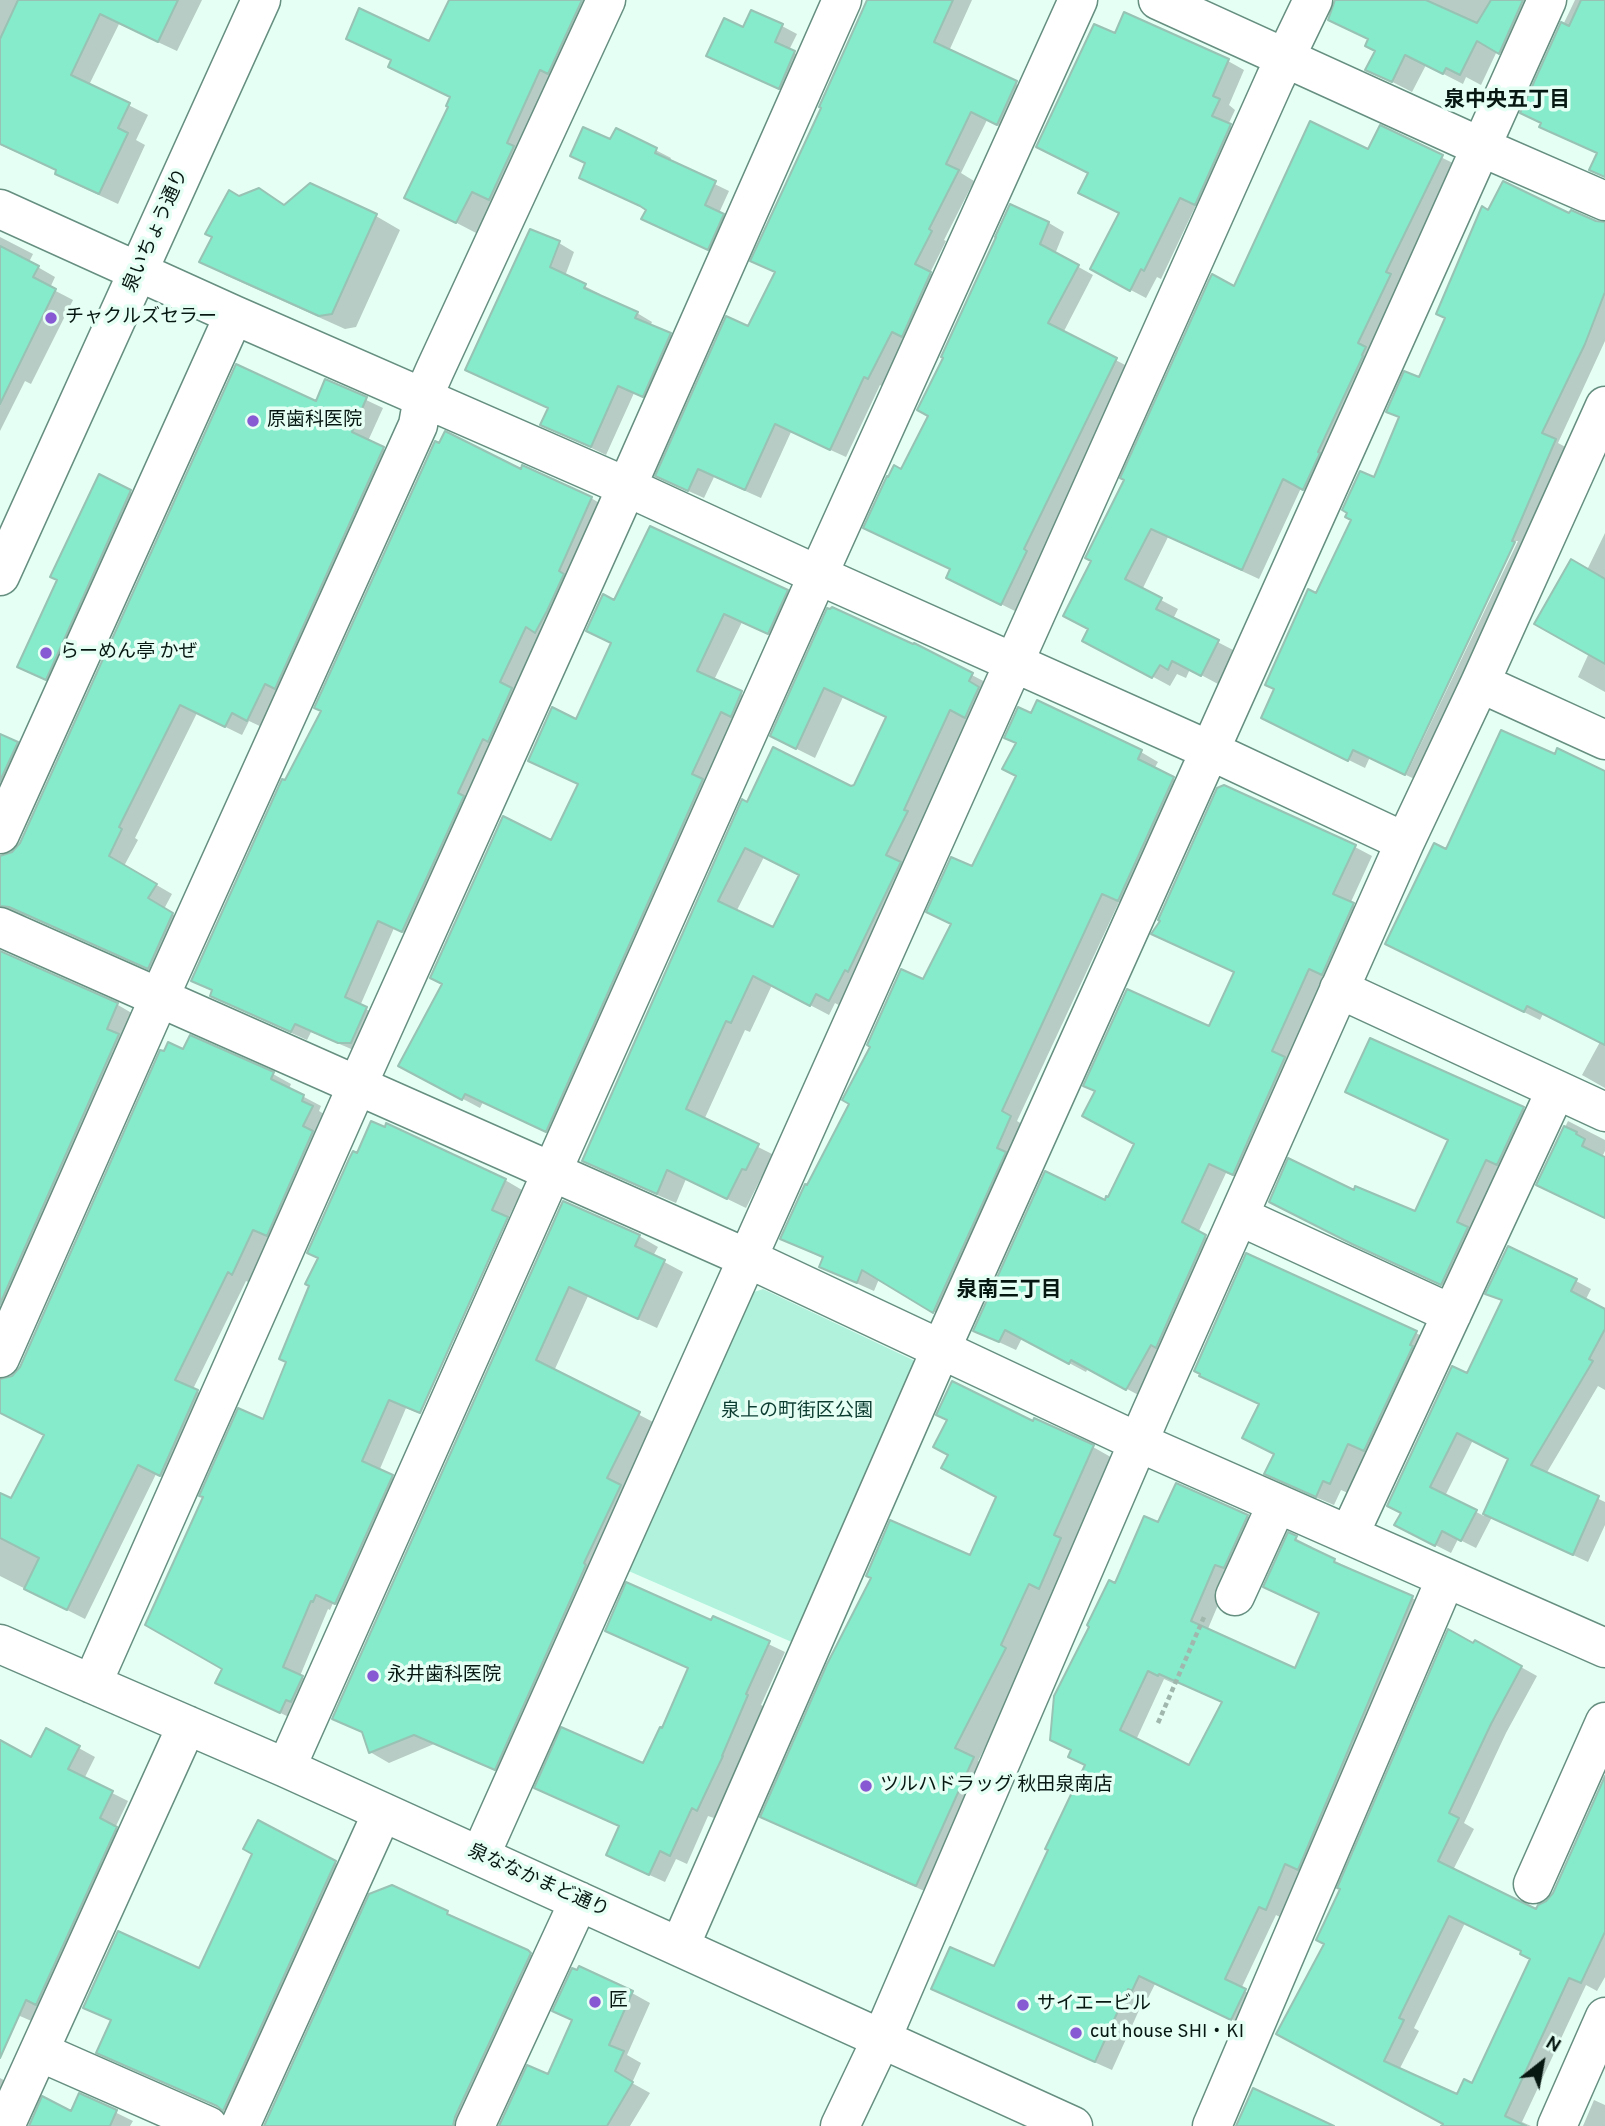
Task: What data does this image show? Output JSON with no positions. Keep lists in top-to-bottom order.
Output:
{
  "streets": {
    "street": ["泉いちょう通り", "泉ななかまど通り"]
  },
  "districts": ["泉中央五丁目", "泉南三丁目"],
  "parks": ["泉上の町街区公園"],
  "places": [
    "チャクルズセラー",
    "原歯科医院",
    "らーめん亭 かぜ",
    "永井歯科医院",
    "ツルハドラッグ 秋田泉南店",
    "匠",
    "サイエービル",
    "cut house SHI・KI"
  ],
  "north": "top right"
}
